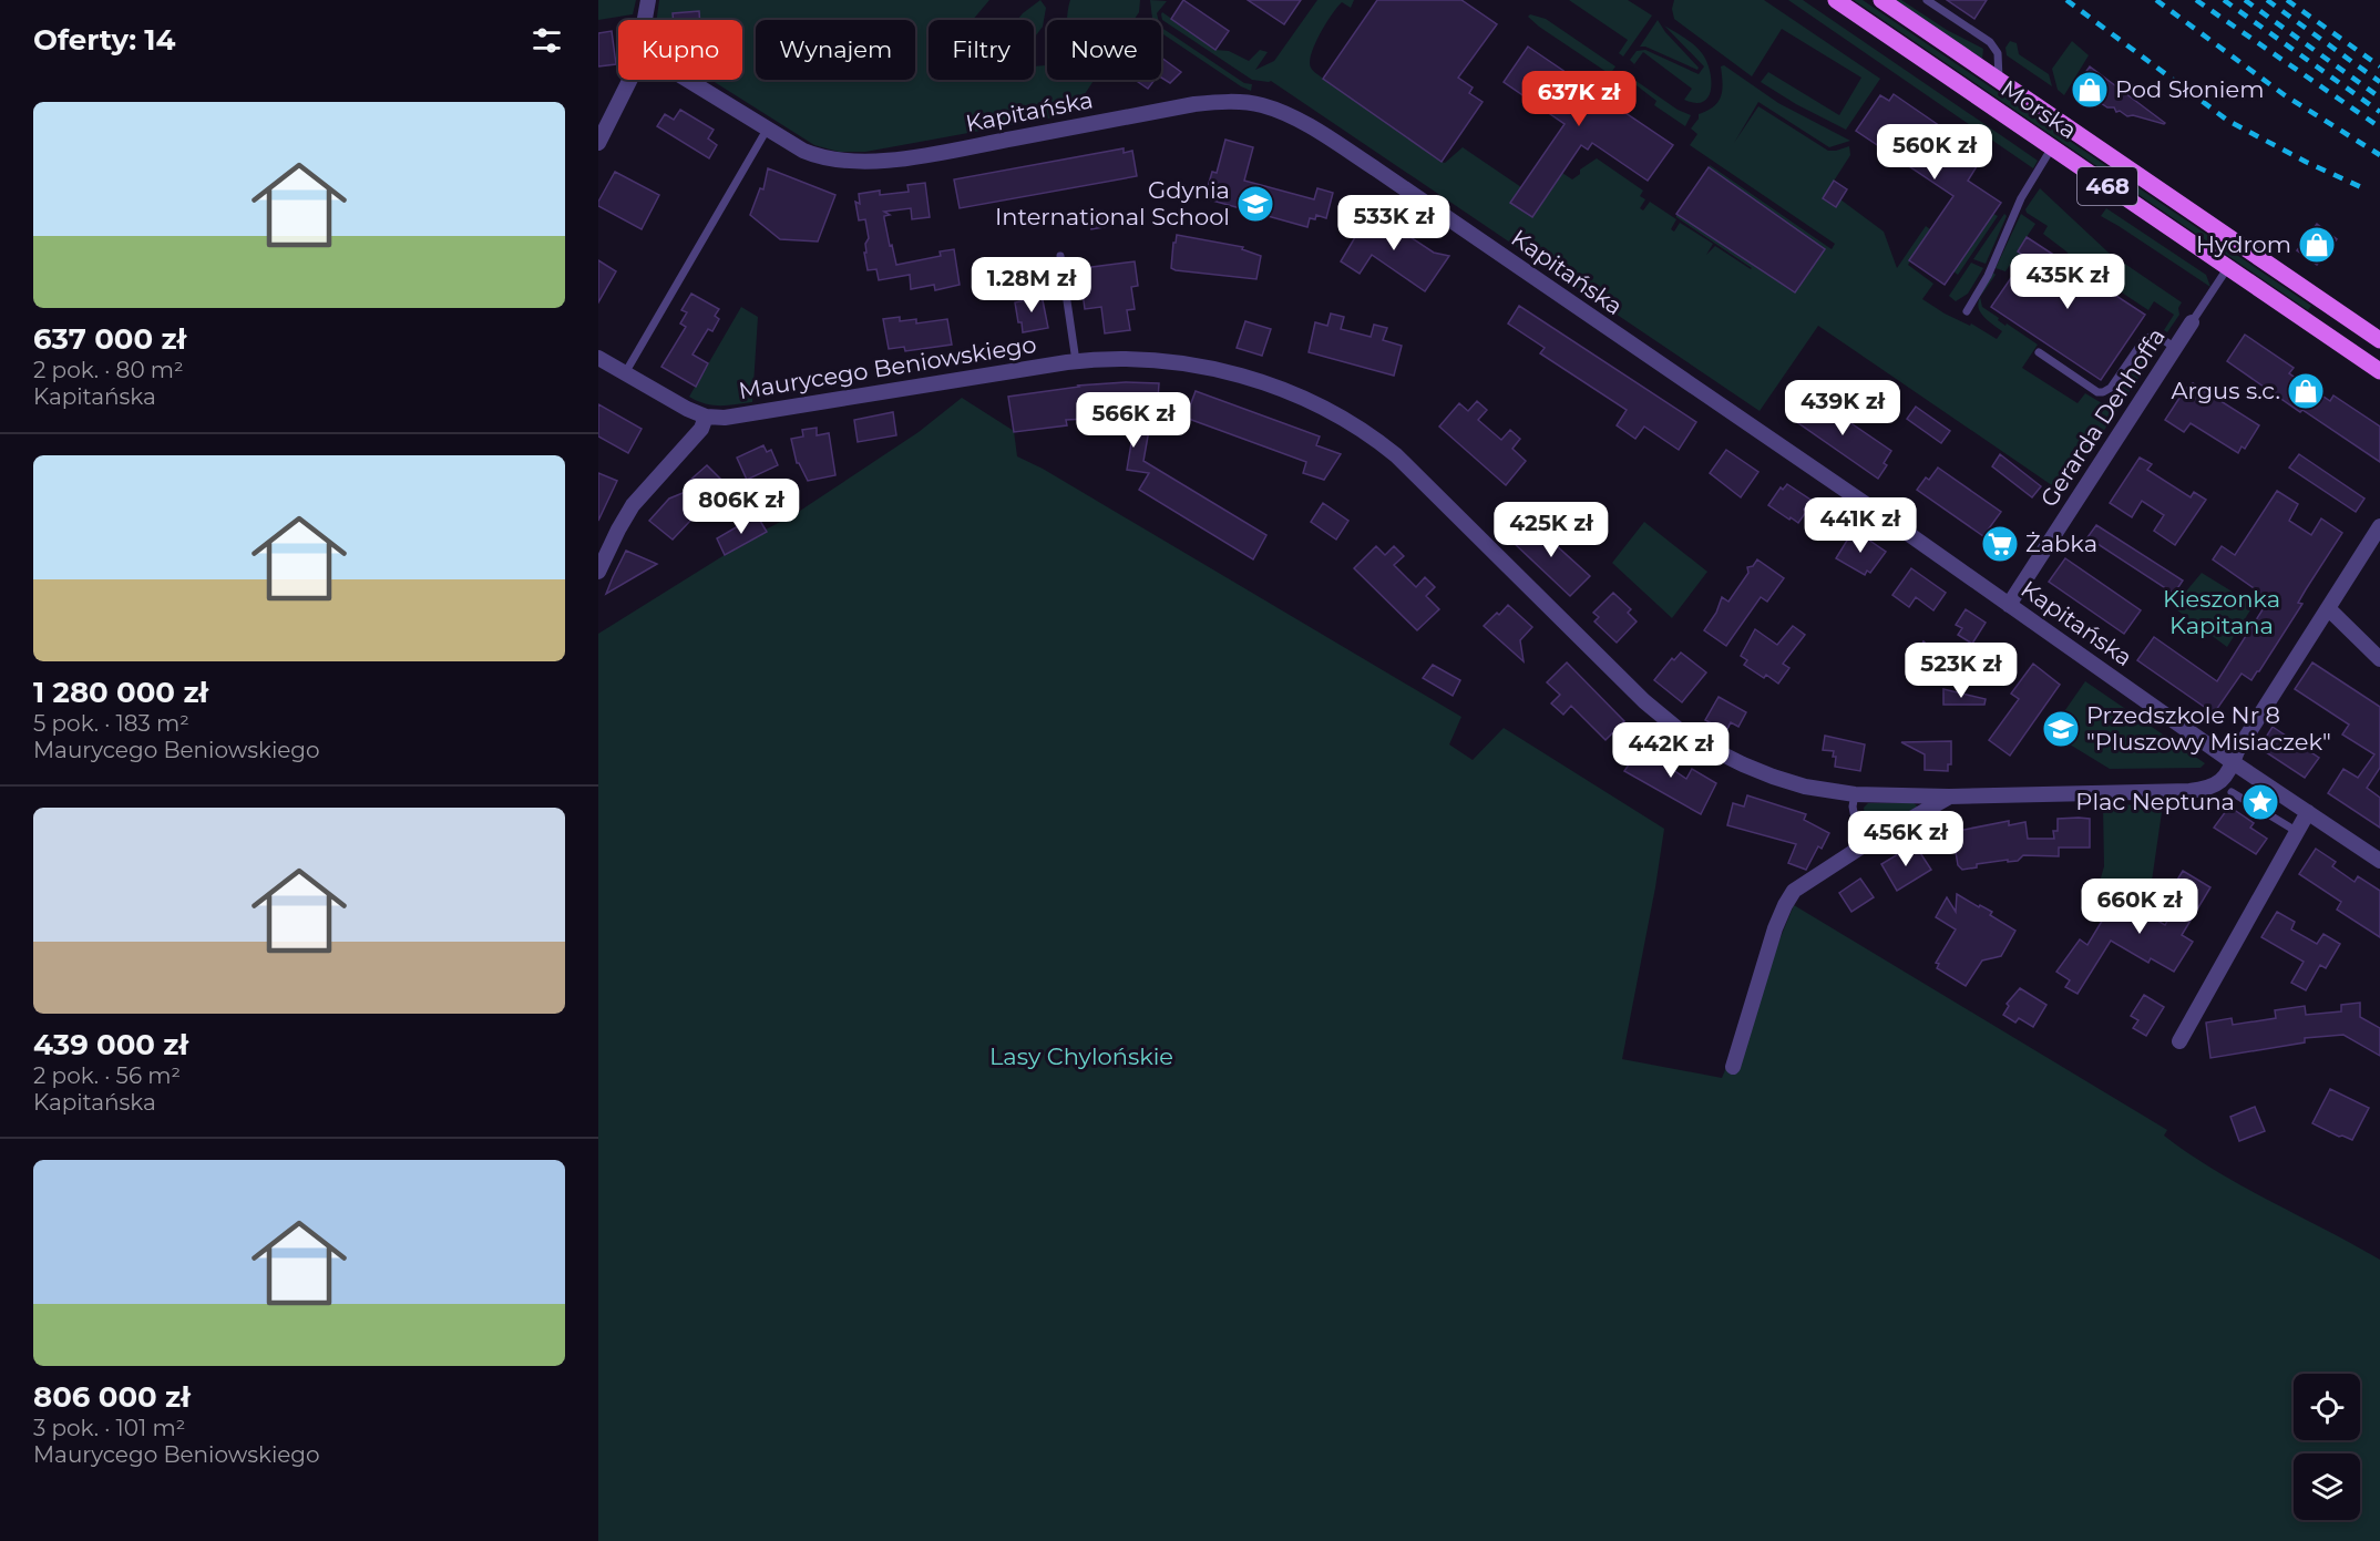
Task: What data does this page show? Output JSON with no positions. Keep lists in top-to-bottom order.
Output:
{
  "streets": {
    "main road": ["Morska", "468"],
    "street": ["Kapitańska", "Maurycego Beniowskiego", "Gerarda Denhoffa"]
  },
  "crossings": [
    ["Kapitańska", "Maurycego Beniowskiego"],
    ["Kapitańska", "Gerarda Denhoffa"]
  ],
  "parks": ["Kieszonka Kapitana", "Lasy Chylońskie"],
  "places": {
    "shop": ["Pod Słoniem", "Hydrom", "Argus s.c."],
    "school or university": ["Gdynia International School", "Przedszkole Nr 8 \"Pluszowy Misiaczek\""],
    "supermarket": ["Żabka"],
    "place": ["Plac Neptuna"]
  },
  "page": {
    "heading": "Oferty: 14",
    "chip": [
      "Kupno",
      "Wynajem",
      "Filtry",
      "Nowe"
    ],
    "price": [
      "637K zł",
      "560K zł",
      "533K zł",
      "435K zł",
      "1.28M zł",
      "439K zł",
      "566K zł",
      "806K zł",
      "441K zł",
      "425K zł",
      "523K zł",
      "442K zł",
      "456K zł",
      "660K zł"
    ],
    "list": [
      {
        "name": "637 000 zł",
        "note": "2 pok. · 80 m² · Kapitańska"
      },
      {
        "name": "1 280 000 zł",
        "note": "5 pok. · 183 m² · Maurycego Beniowskiego"
      },
      {
        "name": "439 000 zł",
        "note": "2 pok. · 56 m² · Kapitańska"
      },
      {
        "name": "806 000 zł",
        "note": "3 pok. · 101 m² · Maurycego Beniowskiego"
      }
    ]
  }
}
